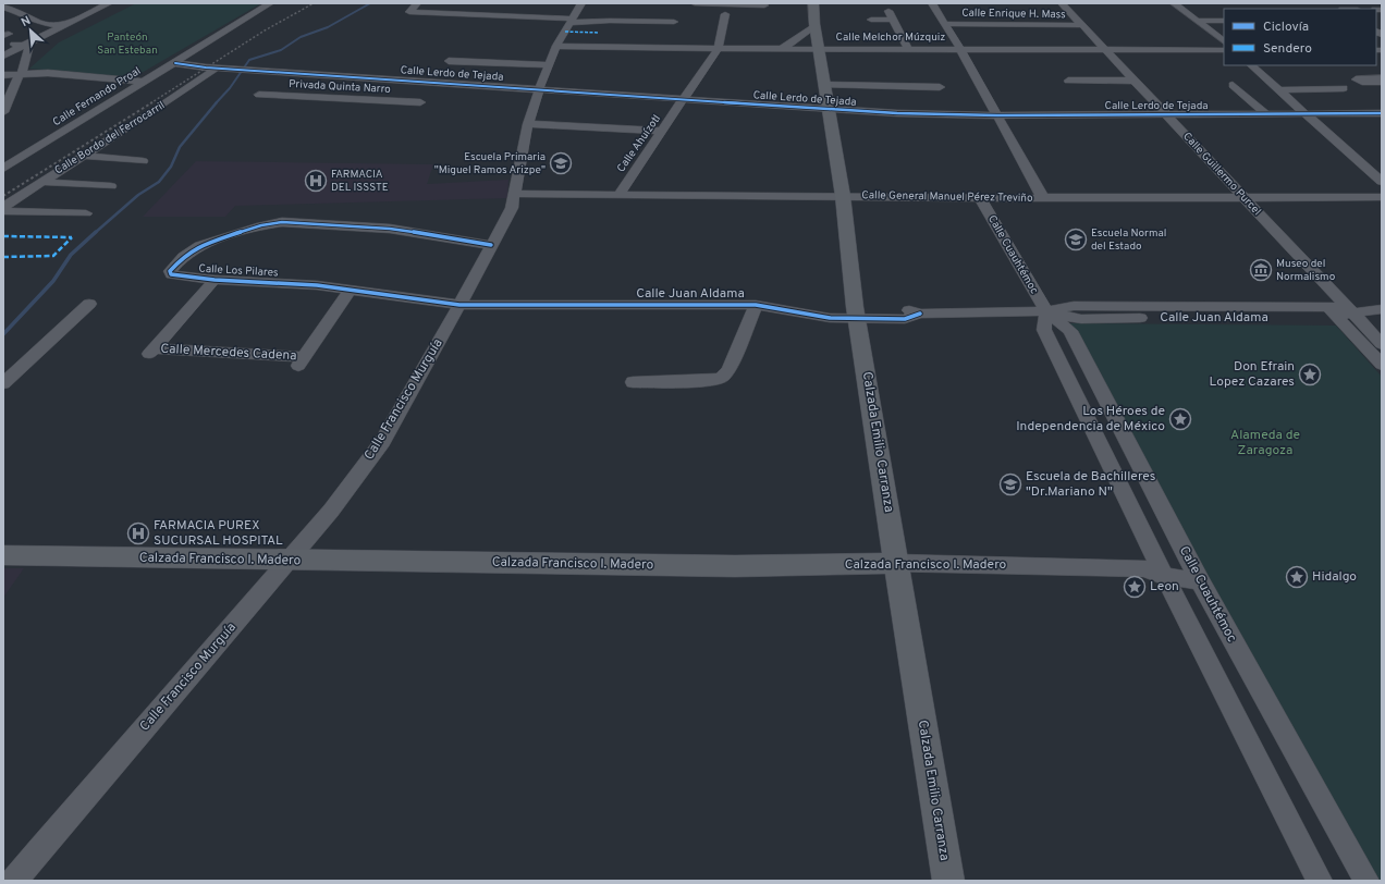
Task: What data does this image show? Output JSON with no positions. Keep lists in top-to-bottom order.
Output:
{
  "streets": {
    "main road": ["Calzada Emilio Carranza", "Calzada Francisco I. Madero"],
    "street": [
      "Calle Enrique H. Mass",
      "Calle Melchor Múzquiz",
      "Calle Lerdo de Tejada",
      "Privada Quinta Narro",
      "Calle Fernando Proal",
      "Calle Bordo del Ferrocarril",
      "Calle Ahuízotl",
      "Calle Guillermo Purcel",
      "Calle General Manuel Pérez Treviño",
      "Calle Cuauhtémoc",
      "Calle Los Pilares",
      "Calle Juan Aldama",
      "Calle Mercedes Cadena",
      "Calle Francisco Murguía"
    ]
  },
  "crossings": [
    ["Calle Enrique H. Mass", "Calle Guillermo Purcel"],
    ["Calle Melchor Múzquiz", "Calle Ahuízotl"],
    ["Calle Melchor Múzquiz", "Calle Guillermo Purcel"],
    ["Calle Melchor Múzquiz", "Calle Francisco Murguía"],
    ["Calle Melchor Múzquiz", "Calzada Emilio Carranza"],
    ["Calle Lerdo de Tejada", "Calle Fernando Proal"],
    ["Calle Lerdo de Tejada", "Calle Bordo del Ferrocarril"],
    ["Calle Lerdo de Tejada", "Calle Ahuízotl"],
    ["Calle Lerdo de Tejada", "Calle Guillermo Purcel"],
    ["Calle Lerdo de Tejada", "Calle Francisco Murguía"],
    ["Calle Lerdo de Tejada", "Calzada Emilio Carranza"],
    ["Calle Ahuízotl", "Calle General Manuel Pérez Treviño"],
    ["Calle Guillermo Purcel", "Calle General Manuel Pérez Treviño"],
    ["Calle Guillermo Purcel", "Calle Juan Aldama"],
    ["Calle General Manuel Pérez Treviño", "Calle Cuauhtémoc"],
    ["Calle General Manuel Pérez Treviño", "Calle Francisco Murguía"],
    ["Calle General Manuel Pérez Treviño", "Calzada Emilio Carranza"],
    ["Calle Cuauhtémoc", "Calle Juan Aldama"],
    ["Calle Los Pilares", "Calle Juan Aldama"],
    ["Calle Los Pilares", "Calle Mercedes Cadena"],
    ["Calle Los Pilares", "Calle Francisco Murguía"],
    ["Calle Juan Aldama", "Calle Francisco Murguía"],
    ["Calle Juan Aldama", "Calzada Emilio Carranza"],
    ["Calle Francisco Murguía", "Calzada Francisco I. Madero"],
    ["Calzada Emilio Carranza", "Calzada Francisco I. Madero"]
  ],
  "parks": ["Panteón San Esteban", "Alameda de Zaragoza"],
  "places": {
    "school or university": ["Escuela Primaria \"Miguel Ramos Arizpe\"", "Escuela Normal del Estado", "Escuela de Bachilleres \"Dr.Mariano N\""],
    "hospital": ["FARMACIA DEL ISSSTE", "FARMACIA PUREX SUCURSAL HOSPITAL"],
    "museum": ["Museo del Normalismo"],
    "place": [
      "Don Efrain Lopez Cazares",
      "Los Héroes de Independencia de México",
      "Hidalgo",
      "Leon"
    ]
  },
  "legend": ["Ciclovía", "Sendero"],
  "north": "top left"
}
